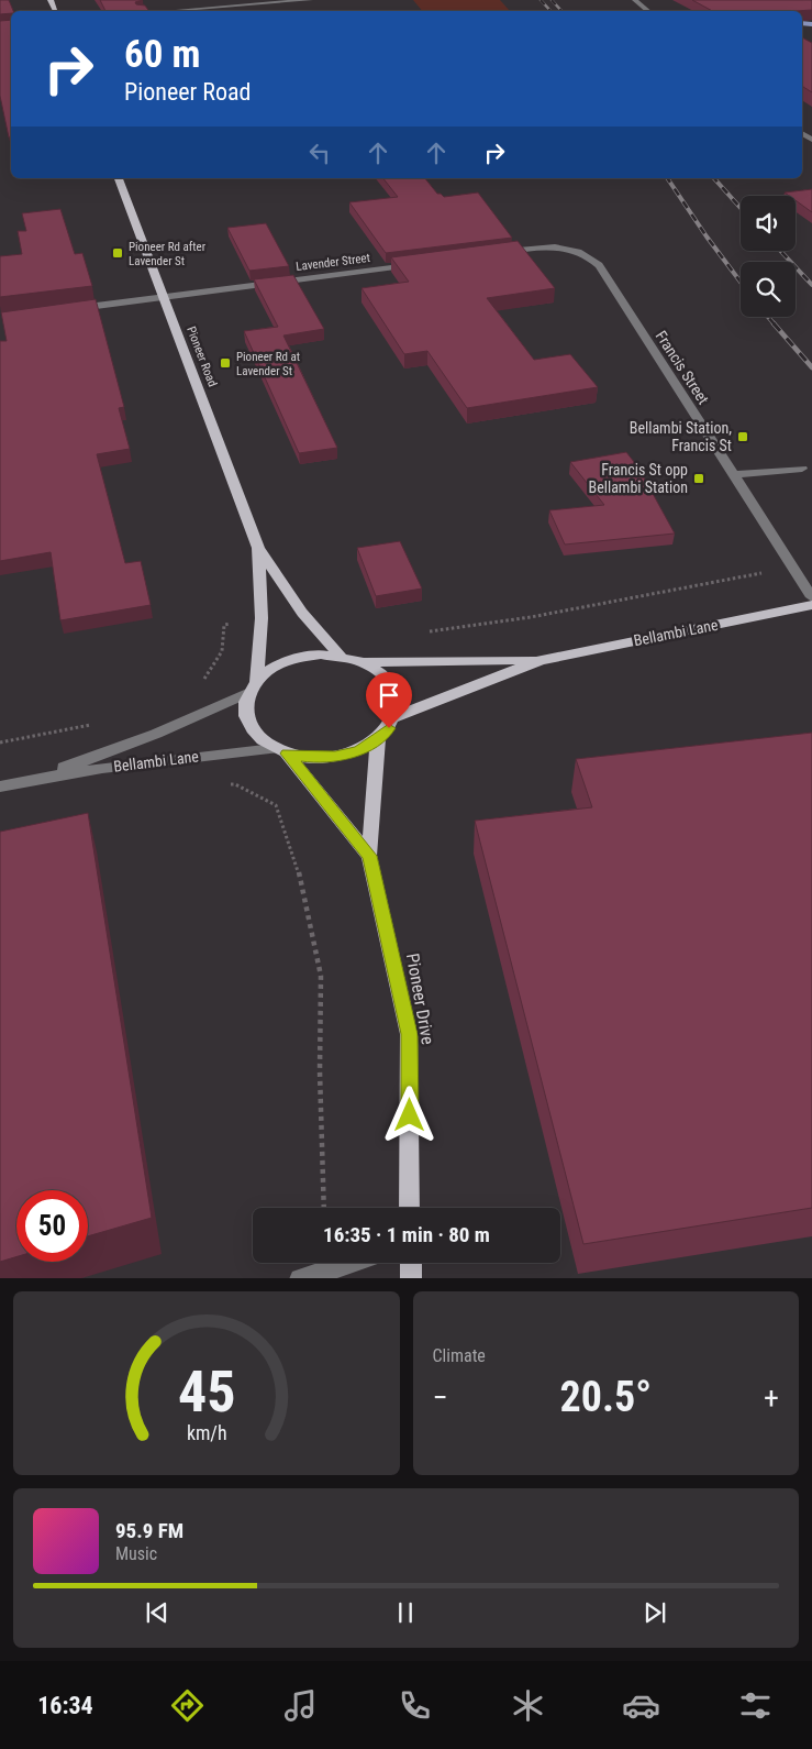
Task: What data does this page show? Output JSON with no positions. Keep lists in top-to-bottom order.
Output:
{
  "streets": {
    "main road": ["Pioneer Road", "Bellambi Lane", "Pioneer Drive"],
    "street": ["Lavender Street", "Francis Street"]
  },
  "crossings": [
    ["Lavender Street", "Pioneer Road"],
    ["Pioneer Road", "Bellambi Lane"],
    ["Pioneer Road", "Pioneer Drive"],
    ["Bellambi Lane", "Pioneer Drive"]
  ],
  "places": {
    "transit": [
      "Pioneer Rd after Lavender St",
      "Pioneer Rd at Lavender St",
      "Bellambi Station, Francis St",
      "Francis St opp Bellambi Station"
    ]
  },
  "page": {
    "turn": ["60 m", "Pioneer Road"],
    "limit": "50",
    "trip": "16:35 · 1 min · 80 m",
    "tile": "Climate",
    "heat": ["−", "20.5°", "+"],
    "song": ["95.9 FM", "Music"],
    "tabs": "16:34",
    "gauge": ["45", "km/h"]
  }
}
